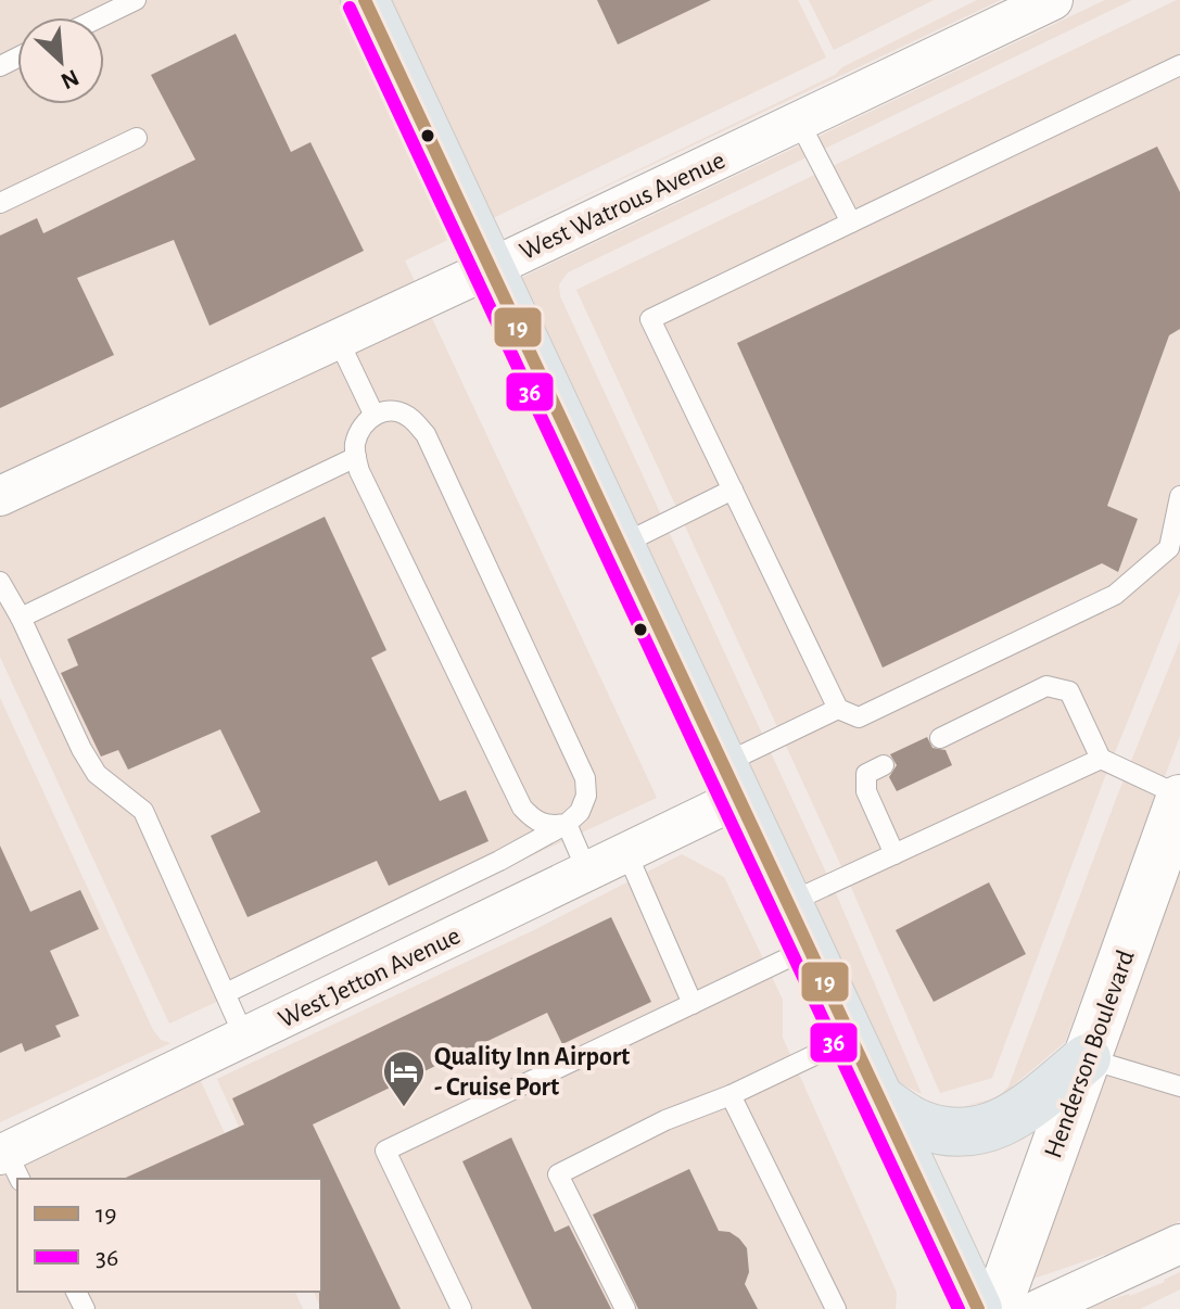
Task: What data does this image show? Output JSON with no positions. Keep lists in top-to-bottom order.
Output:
{
  "streets": {
    "main road": ["Henderson Boulevard"],
    "street": ["West Watrous Avenue", "West Jetton Avenue"]
  },
  "places": {
    "hotel": ["Quality Inn Airport - Cruise Port"]
  },
  "lines": ["transit line 19", "transit line 36"],
  "legend": ["19", "36"],
  "north": "bottom right"
}
